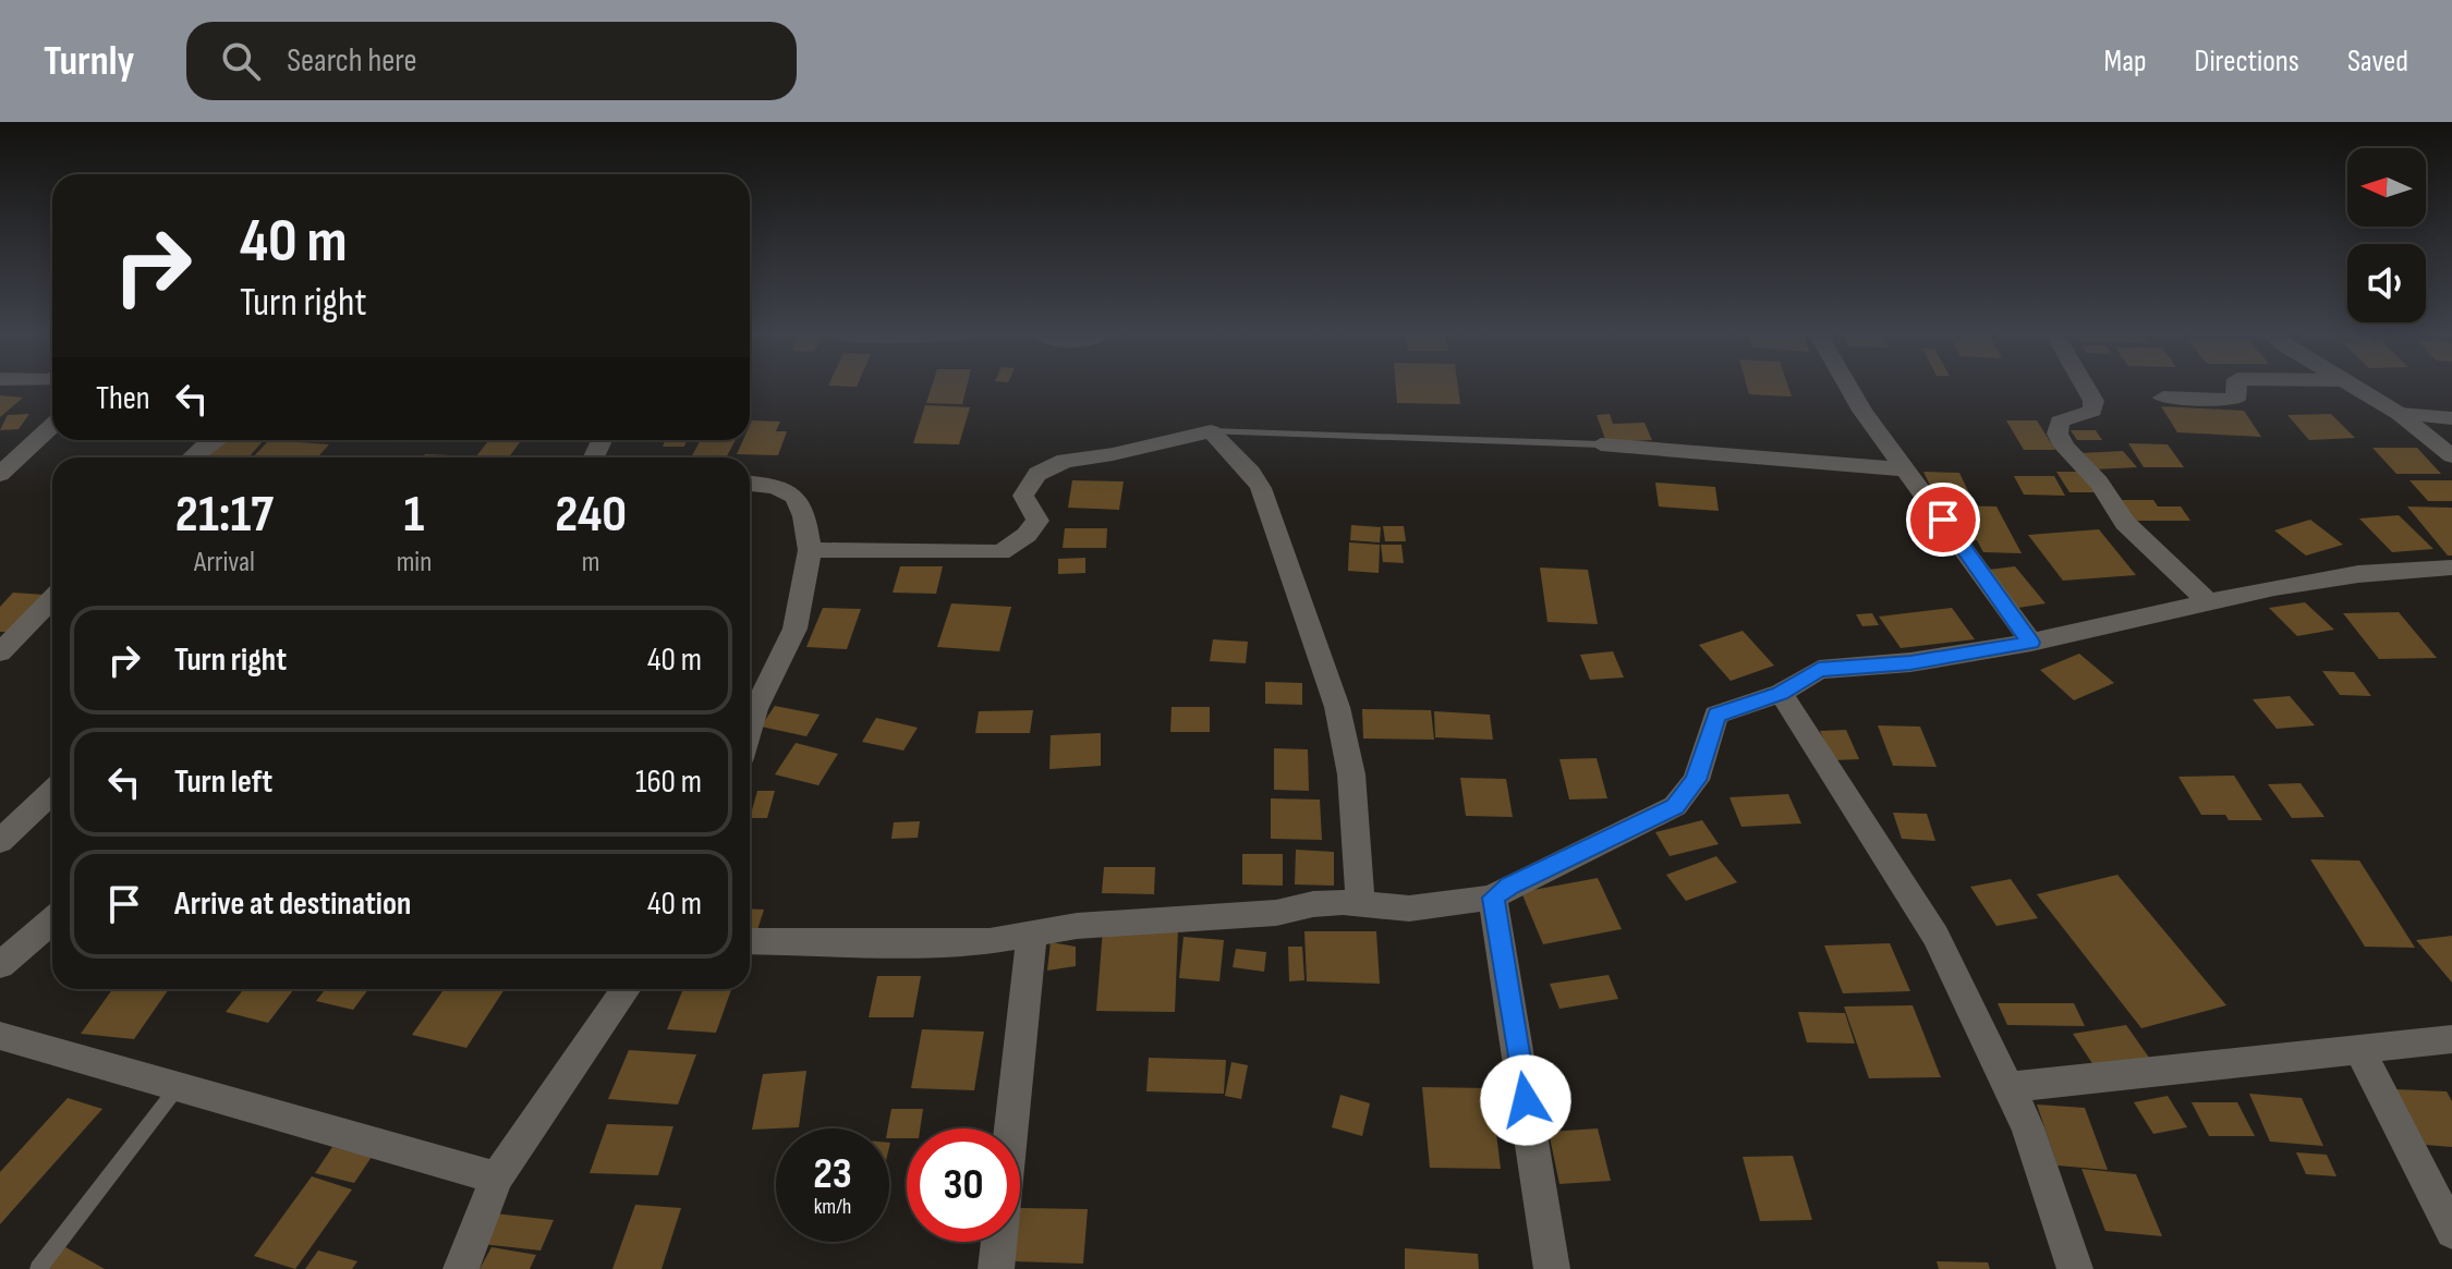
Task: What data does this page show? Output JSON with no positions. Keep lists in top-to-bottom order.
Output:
{
  "north": "left",
  "page": {
    "header": "Turnly",
    "search": "Search here",
    "nav": ["Map", "Directions", "Saved"],
    "turn": ["40 m", "Turn right"],
    "then": "Then",
    "eta": [
      "21:17",
      "Arrival",
      "1",
      "min",
      "240",
      "m"
    ],
    "list": [
      {
        "name": "Turn right",
        "value": "40 m"
      },
      {
        "name": "Turn left",
        "value": "160 m"
      },
      {
        "name": "Arrive at destination",
        "value": "40 m"
      }
    ],
    "speed": "23 km/h",
    "limit": "30"
  }
}
